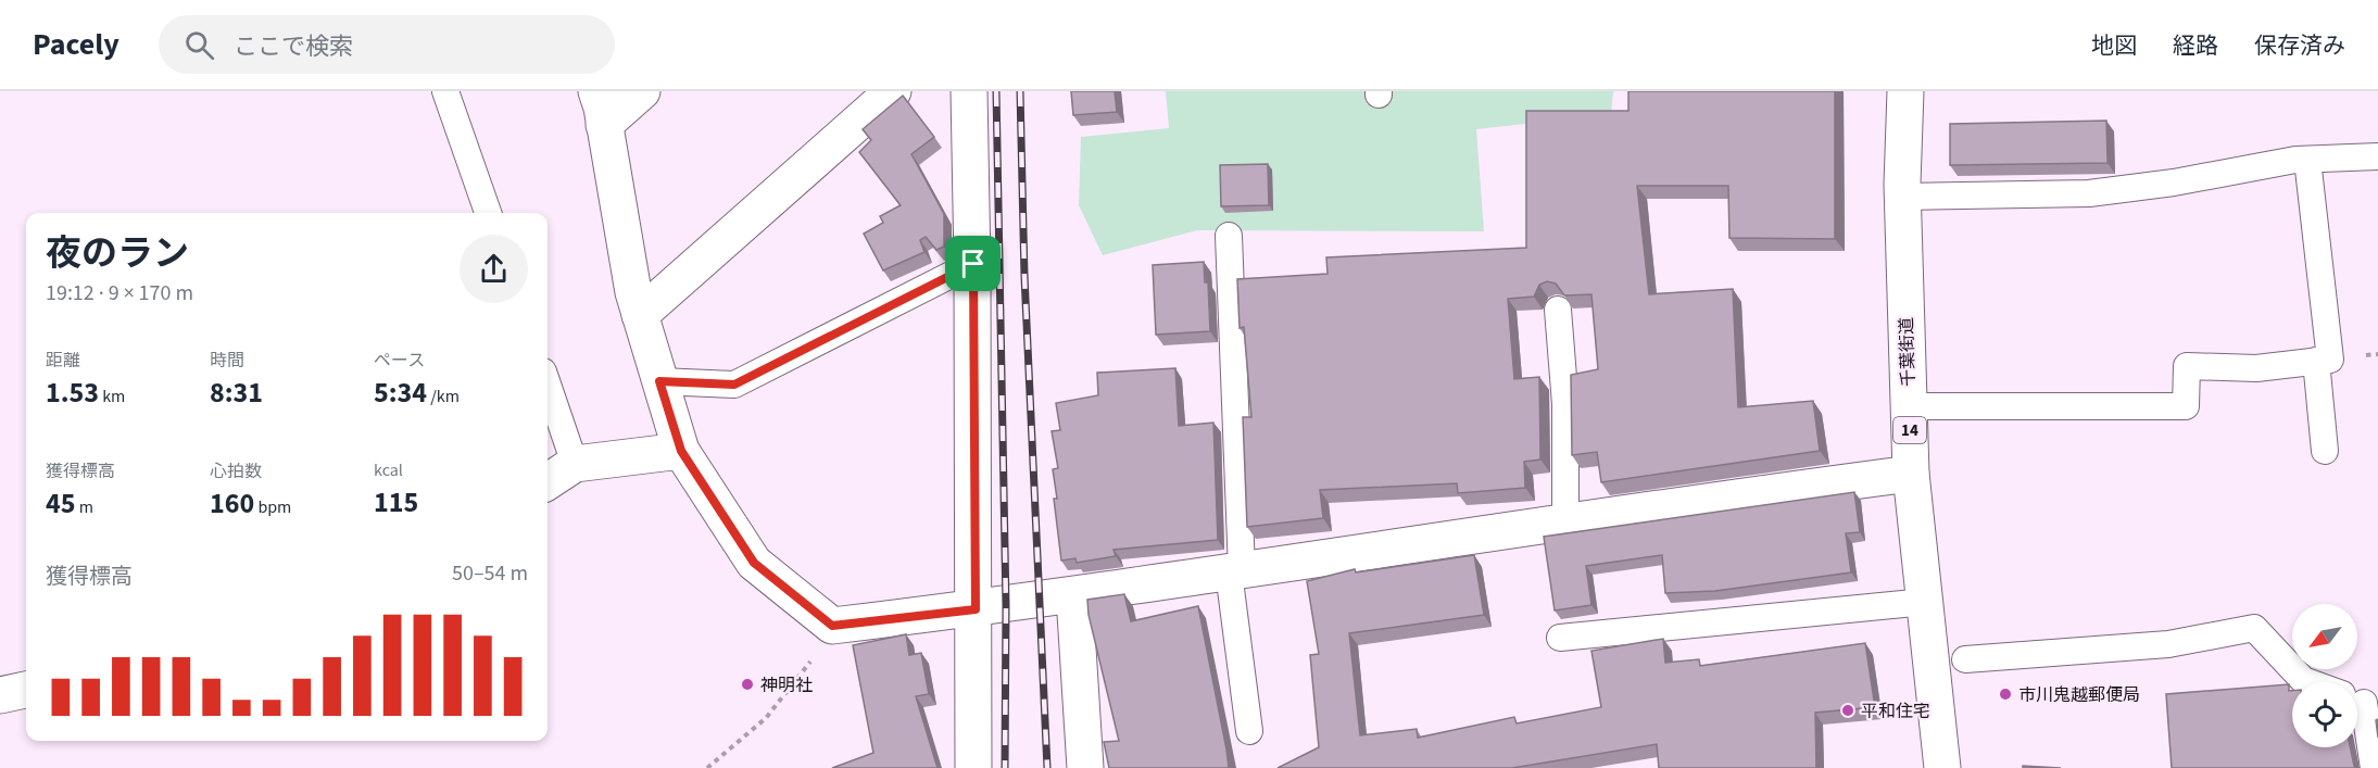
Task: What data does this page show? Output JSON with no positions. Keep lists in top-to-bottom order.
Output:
{
  "streets": {
    "main road": ["千葉街道", "14"]
  },
  "places": ["神明社", "市川鬼越郵便局", "平和住宅"],
  "north": "bottom left",
  "page": {
    "header": "Pacely",
    "search": "ここで検索",
    "nav": ["地図", "経路", "保存済み"],
    "heading": ["夜のラン", "19:12 · 9 × 170 m"],
    "stats": [
      ["距離", "1.53 km"],
      ["時間", "8:31"],
      ["ペース", "5:34 /km"],
      ["獲得標高", "45 m"],
      ["心拍数", "160 bpm"],
      ["kcal", "115"]
    ],
    "chart": ["獲得標高", "50–54 m"]
  }
}
